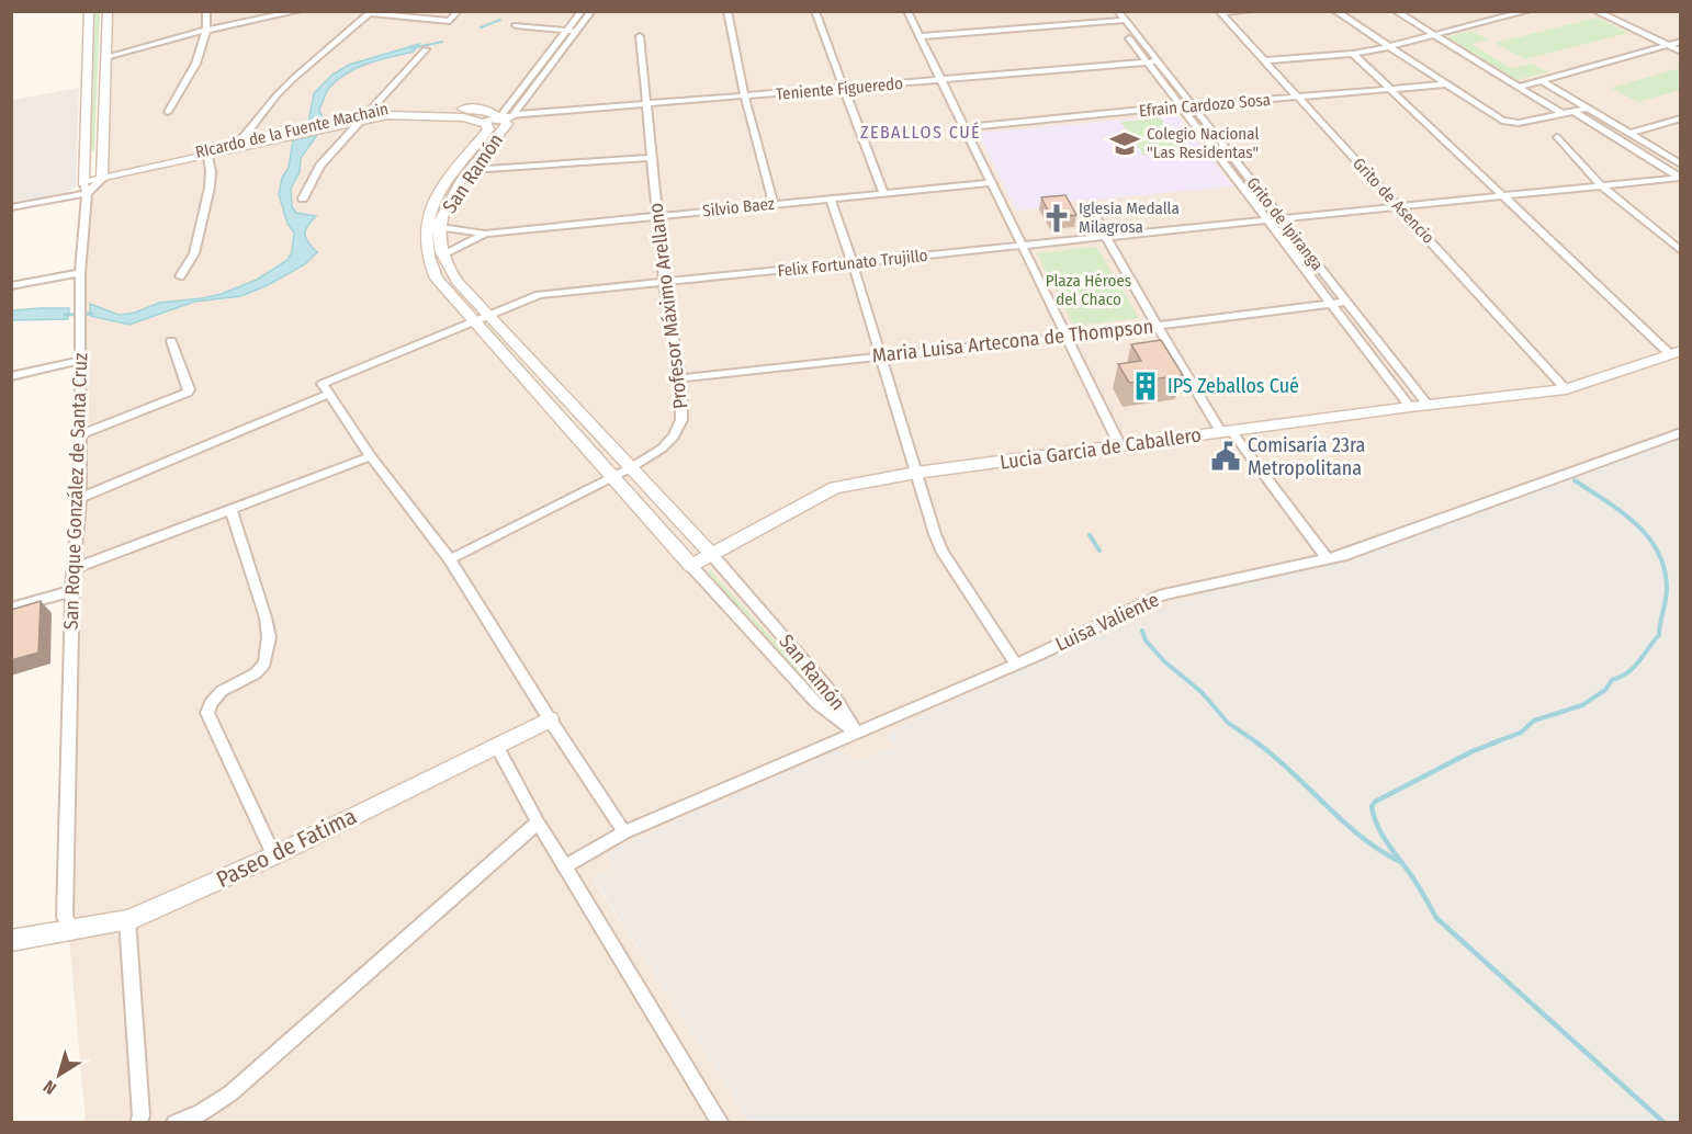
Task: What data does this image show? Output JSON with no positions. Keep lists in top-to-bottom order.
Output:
{
  "streets": {
    "street": [
      "Teniente Figueredo",
      "Efrain Cardozo Sosa",
      "RIcardo de la Fuente Machain",
      "San Ramón",
      "Grito de Asencio",
      "Silvio Baez",
      "Grito de Ipiranga",
      "Felix Fortunato Trujillo",
      "Profesor Máximo Arellano",
      "Maria Luisa Artecona de Thompson",
      "Lucia Garcia de Caballero",
      "San Roque González de Santa Cruz",
      "Luisa Valiente",
      "Paseo de Fatima"
    ]
  },
  "crossings": [
    ["Teniente Figueredo", "RIcardo de la Fuente Machain"],
    ["Teniente Figueredo", "San Ramón"],
    ["Teniente Figueredo", "Grito de Ipiranga"],
    ["Teniente Figueredo", "Profesor Máximo Arellano"],
    ["Efrain Cardozo Sosa", "Grito de Asencio"],
    ["Efrain Cardozo Sosa", "Grito de Ipiranga"],
    ["RIcardo de la Fuente Machain", "San Ramón"],
    ["RIcardo de la Fuente Machain", "San Roque González de Santa Cruz"],
    ["San Ramón", "Silvio Baez"],
    ["San Ramón", "Felix Fortunato Trujillo"],
    ["San Ramón", "Profesor Máximo Arellano"],
    ["San Ramón", "Lucia Garcia de Caballero"],
    ["San Ramón", "Luisa Valiente"],
    ["Grito de Asencio", "Felix Fortunato Trujillo"],
    ["Grito de Asencio", "Lucia Garcia de Caballero"],
    ["Silvio Baez", "Profesor Máximo Arellano"],
    ["Grito de Ipiranga", "Felix Fortunato Trujillo"],
    ["Grito de Ipiranga", "Maria Luisa Artecona de Thompson"],
    ["Grito de Ipiranga", "Lucia Garcia de Caballero"],
    ["Felix Fortunato Trujillo", "Profesor Máximo Arellano"],
    ["Felix Fortunato Trujillo", "San Roque González de Santa Cruz"],
    ["Profesor Máximo Arellano", "Maria Luisa Artecona de Thompson"],
    ["San Roque González de Santa Cruz", "Paseo de Fatima"]
  ],
  "districts": ["ZEBALLOS CUÉ"],
  "parks": ["Plaza Héroes del Chaco"],
  "places": {
    "school or university": ["Colegio Nacional \"Las Residentas\""],
    "church": ["Iglesia Medalla Milagrosa"],
    "building": ["IPS Zeballos Cué"],
    "public building": ["Comisaría 23ra Metropolitana"]
  },
  "north": "bottom left"
}
